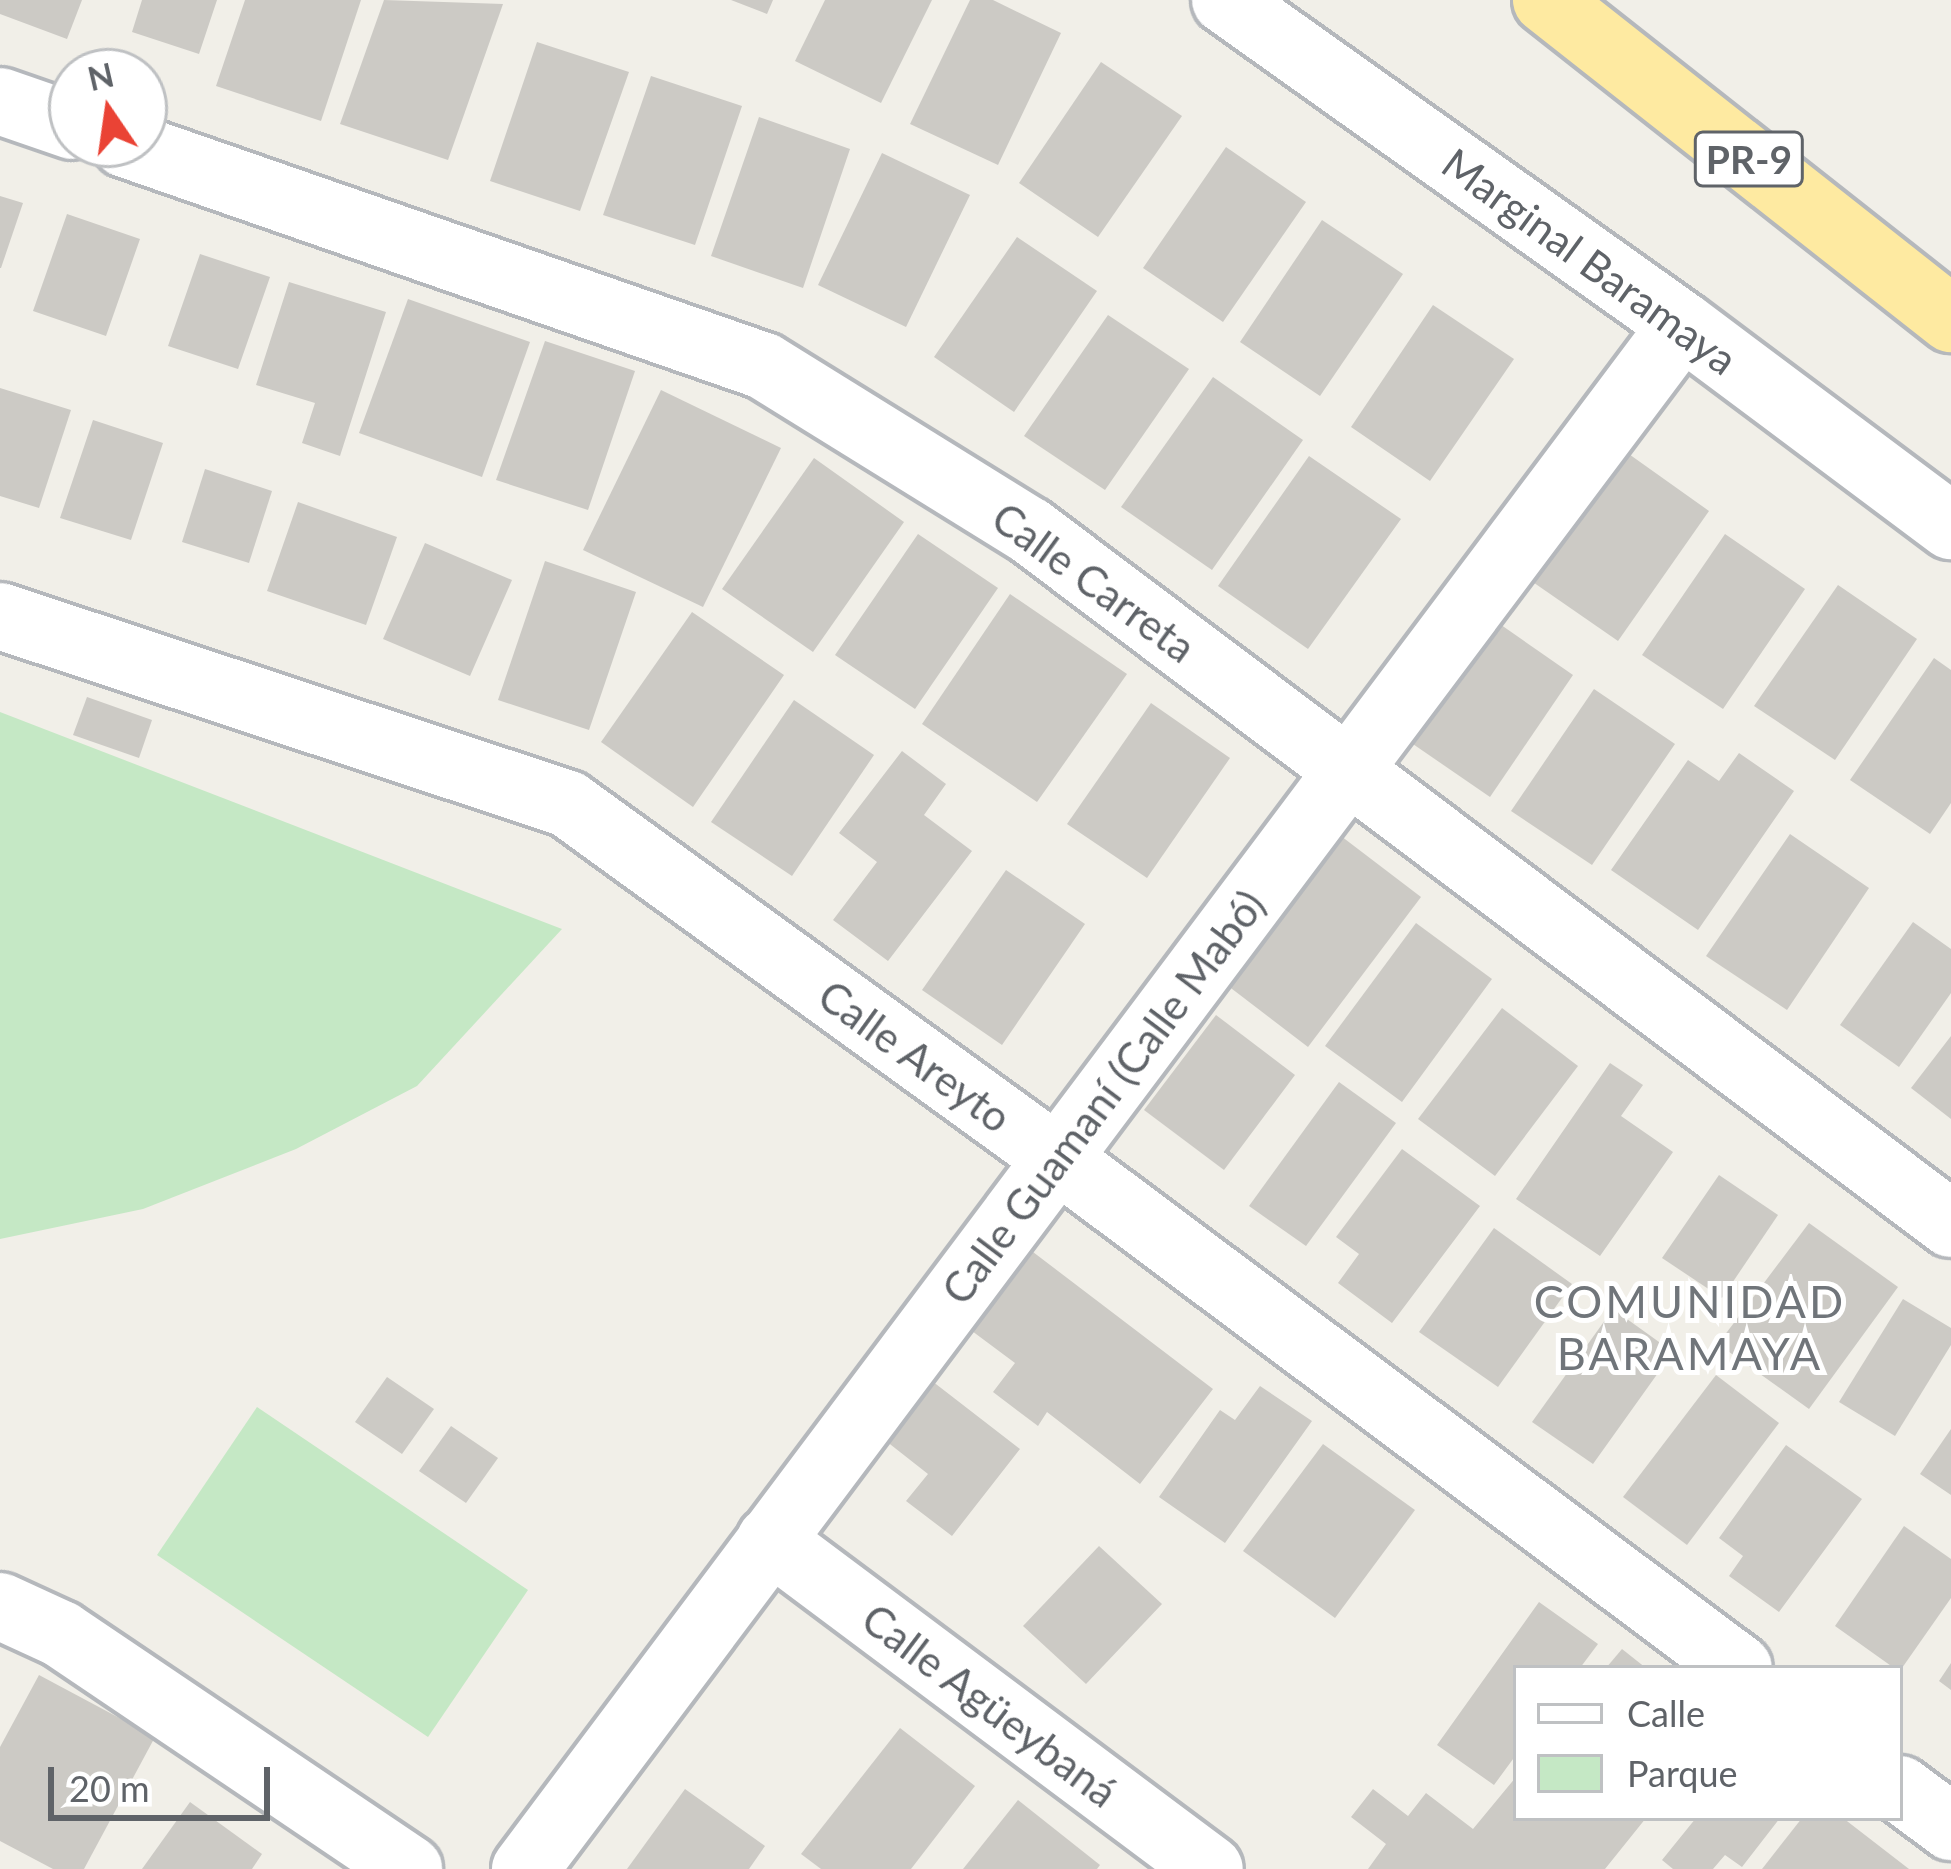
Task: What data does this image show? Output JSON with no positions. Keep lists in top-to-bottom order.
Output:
{
  "streets": {
    "highway": ["PR-9"],
    "street": [
      "Marginal Baramaya",
      "Calle Carreta",
      "Calle Areyto",
      "Calle Guamaní (Calle Mabó)",
      "Calle Agüeybaná"
    ]
  },
  "crossings": [
    ["Marginal Baramaya", "Calle Guamaní (Calle Mabó)"],
    ["Calle Carreta", "Calle Guamaní (Calle Mabó)"],
    ["Calle Areyto", "Calle Guamaní (Calle Mabó)"],
    ["Calle Guamaní (Calle Mabó)", "Calle Agüeybaná"]
  ],
  "districts": ["COMUNIDAD BARAMAYA"],
  "legend": ["Calle", "Parque"],
  "scale_bar": "20 m",
  "north": "top"
}
